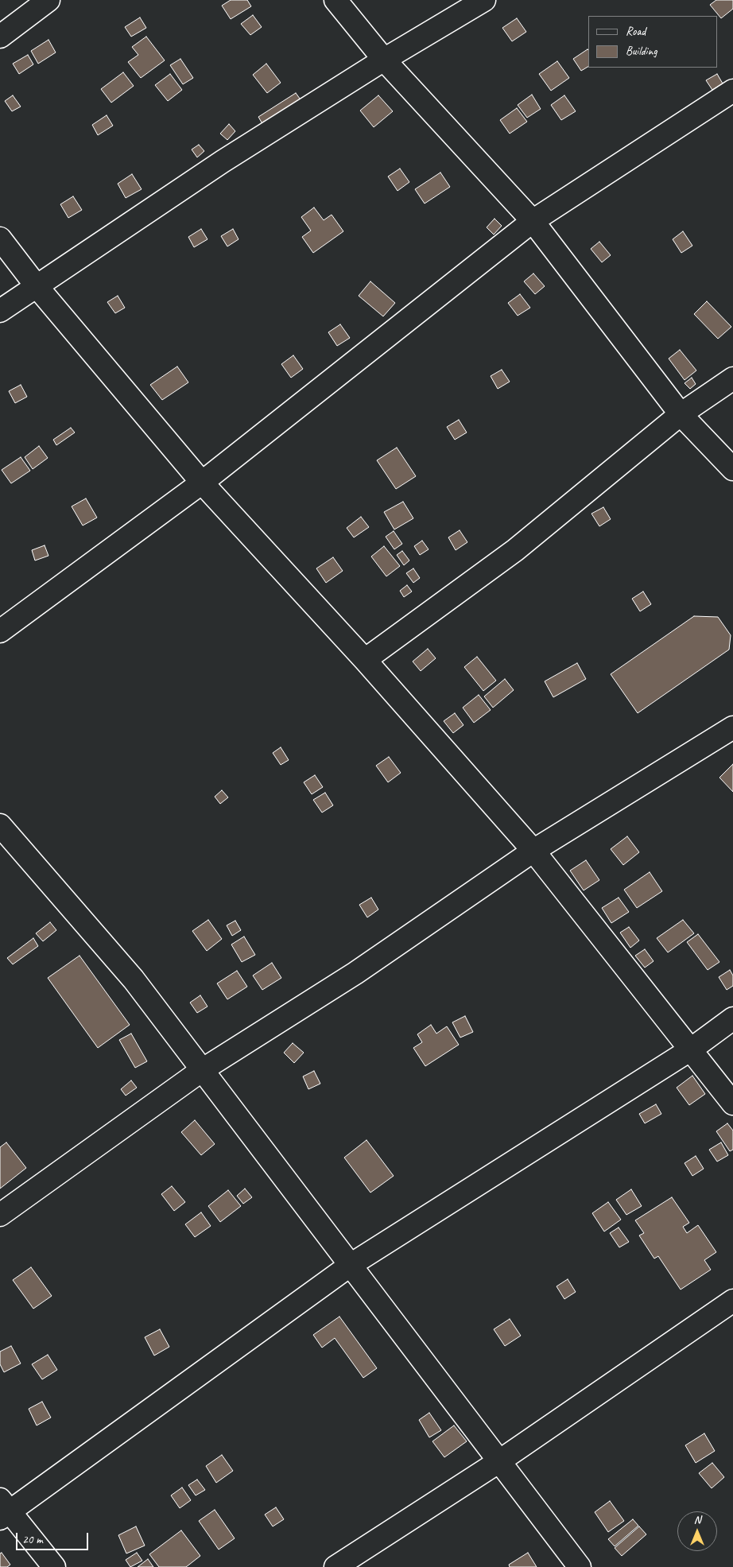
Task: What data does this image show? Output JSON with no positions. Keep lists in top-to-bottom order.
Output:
{
  "legend": ["Road", "Building"],
  "scale_bar": "20 m",
  "north": "top"
}
